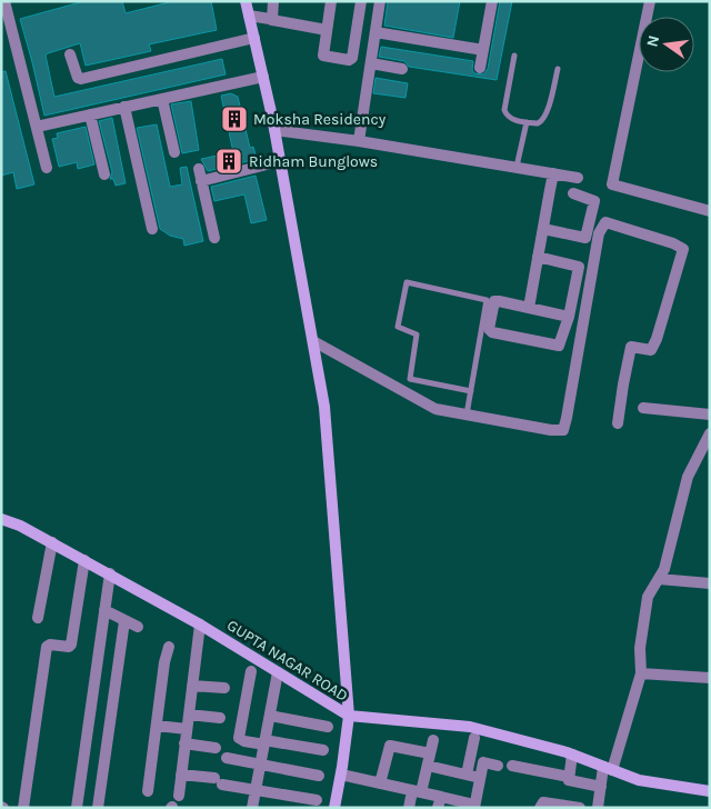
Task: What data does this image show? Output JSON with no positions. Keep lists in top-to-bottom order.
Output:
{
  "streets": {
    "street": ["GUPTA NAGAR ROAD"]
  },
  "places": {
    "building": ["Moksha Residency", "Ridham Bunglows"]
  },
  "north": "left"
}
